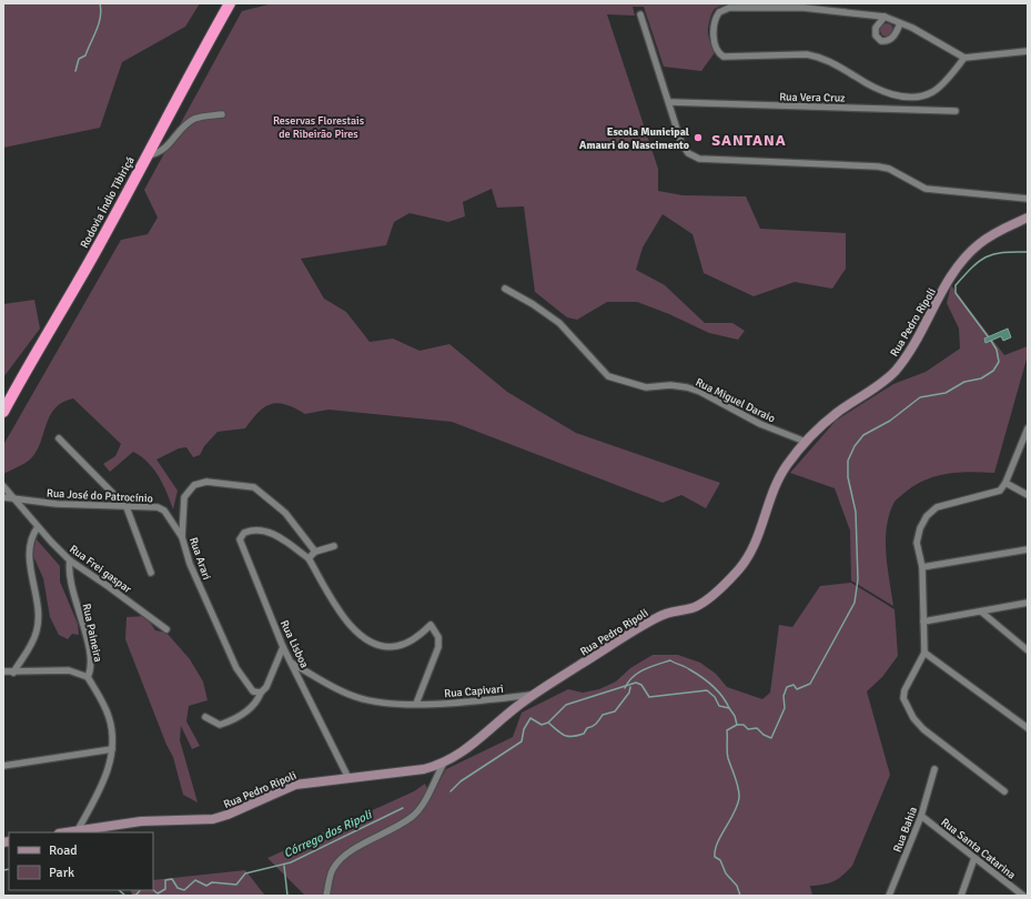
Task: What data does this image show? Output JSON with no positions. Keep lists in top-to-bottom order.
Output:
{
  "streets": {
    "highway": ["Rodovia Índio Tibiriçá"],
    "street": [
      "Rua Vera Cruz",
      "Rua Pedro Ripoli",
      "Rua Miguel Daraio",
      "Rua José do Patrocínio",
      "Rua Arari",
      "Rua Frei gaspar",
      "Rua Paineira",
      "Rua Lisboa",
      "Rua Capivari",
      "Rua Bahia",
      "Rua Santa Catarina"
    ]
  },
  "crossings": [
    ["Rua Pedro Ripoli", "Rua Miguel Daraio"],
    ["Rua Pedro Ripoli", "Rua Paineira"],
    ["Rua Pedro Ripoli", "Rua Lisboa"],
    ["Rua Pedro Ripoli", "Rua Capivari"],
    ["Rua José do Patrocínio", "Rua Arari"],
    ["Rua José do Patrocínio", "Rua Frei gaspar"],
    ["Rua Frei gaspar", "Rua Paineira"],
    ["Rua Lisboa", "Rua Capivari"],
    ["Rua Bahia", "Rua Santa Catarina"]
  ],
  "districts": ["SANTANA"],
  "water": ["Córrego dos Ripoli"],
  "parks": ["Reservas Florestais de Ribeirão Pires"],
  "places": ["Escola Municipal Amauri do Nascimento"],
  "legend": ["Road", "Park"]
}
